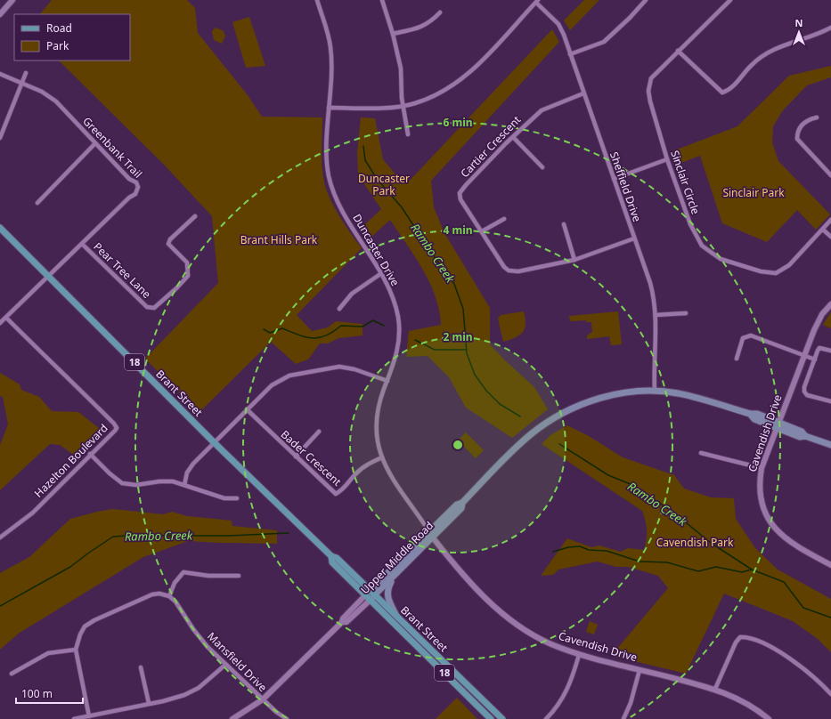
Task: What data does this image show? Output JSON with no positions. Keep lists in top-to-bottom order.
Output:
{
  "streets": {
    "main road": ["18", "Brant Street", "Upper Middle Road"],
    "street": [
      "Cartier Crescent",
      "Greenbank Trail",
      "Sinclair Circle",
      "Sheffield Drive",
      "Duncaster Drive",
      "Pear Tree Lane",
      "Cavendish Drive",
      "Bader Crescent",
      "Hazelton Boulevard",
      "Mansfield Drive"
    ]
  },
  "crossings": [
    ["Cartier Crescent", "Sheffield Drive"],
    ["Greenbank Trail", "Pear Tree Lane"],
    ["Greenbank Trail", "Brant Street"],
    ["Sheffield Drive", "Upper Middle Road"],
    ["Duncaster Drive", "Cavendish Drive"],
    ["Duncaster Drive", "Bader Crescent"],
    ["Duncaster Drive", "Upper Middle Road"],
    ["Brant Street", "Upper Middle Road"],
    ["Cavendish Drive", "Upper Middle Road"],
    ["Upper Middle Road", "Mansfield Drive"]
  ],
  "water": ["Rambo Creek"],
  "parks": [
    "Duncaster Park",
    "Sinclair Park",
    "Brant Hills Park",
    "Cavendish Park"
  ],
  "legend": ["Road", "Park"],
  "scale_bar": "100 m",
  "north": "top",
  "rings": ["6 min", "4 min", "2 min"]
}
